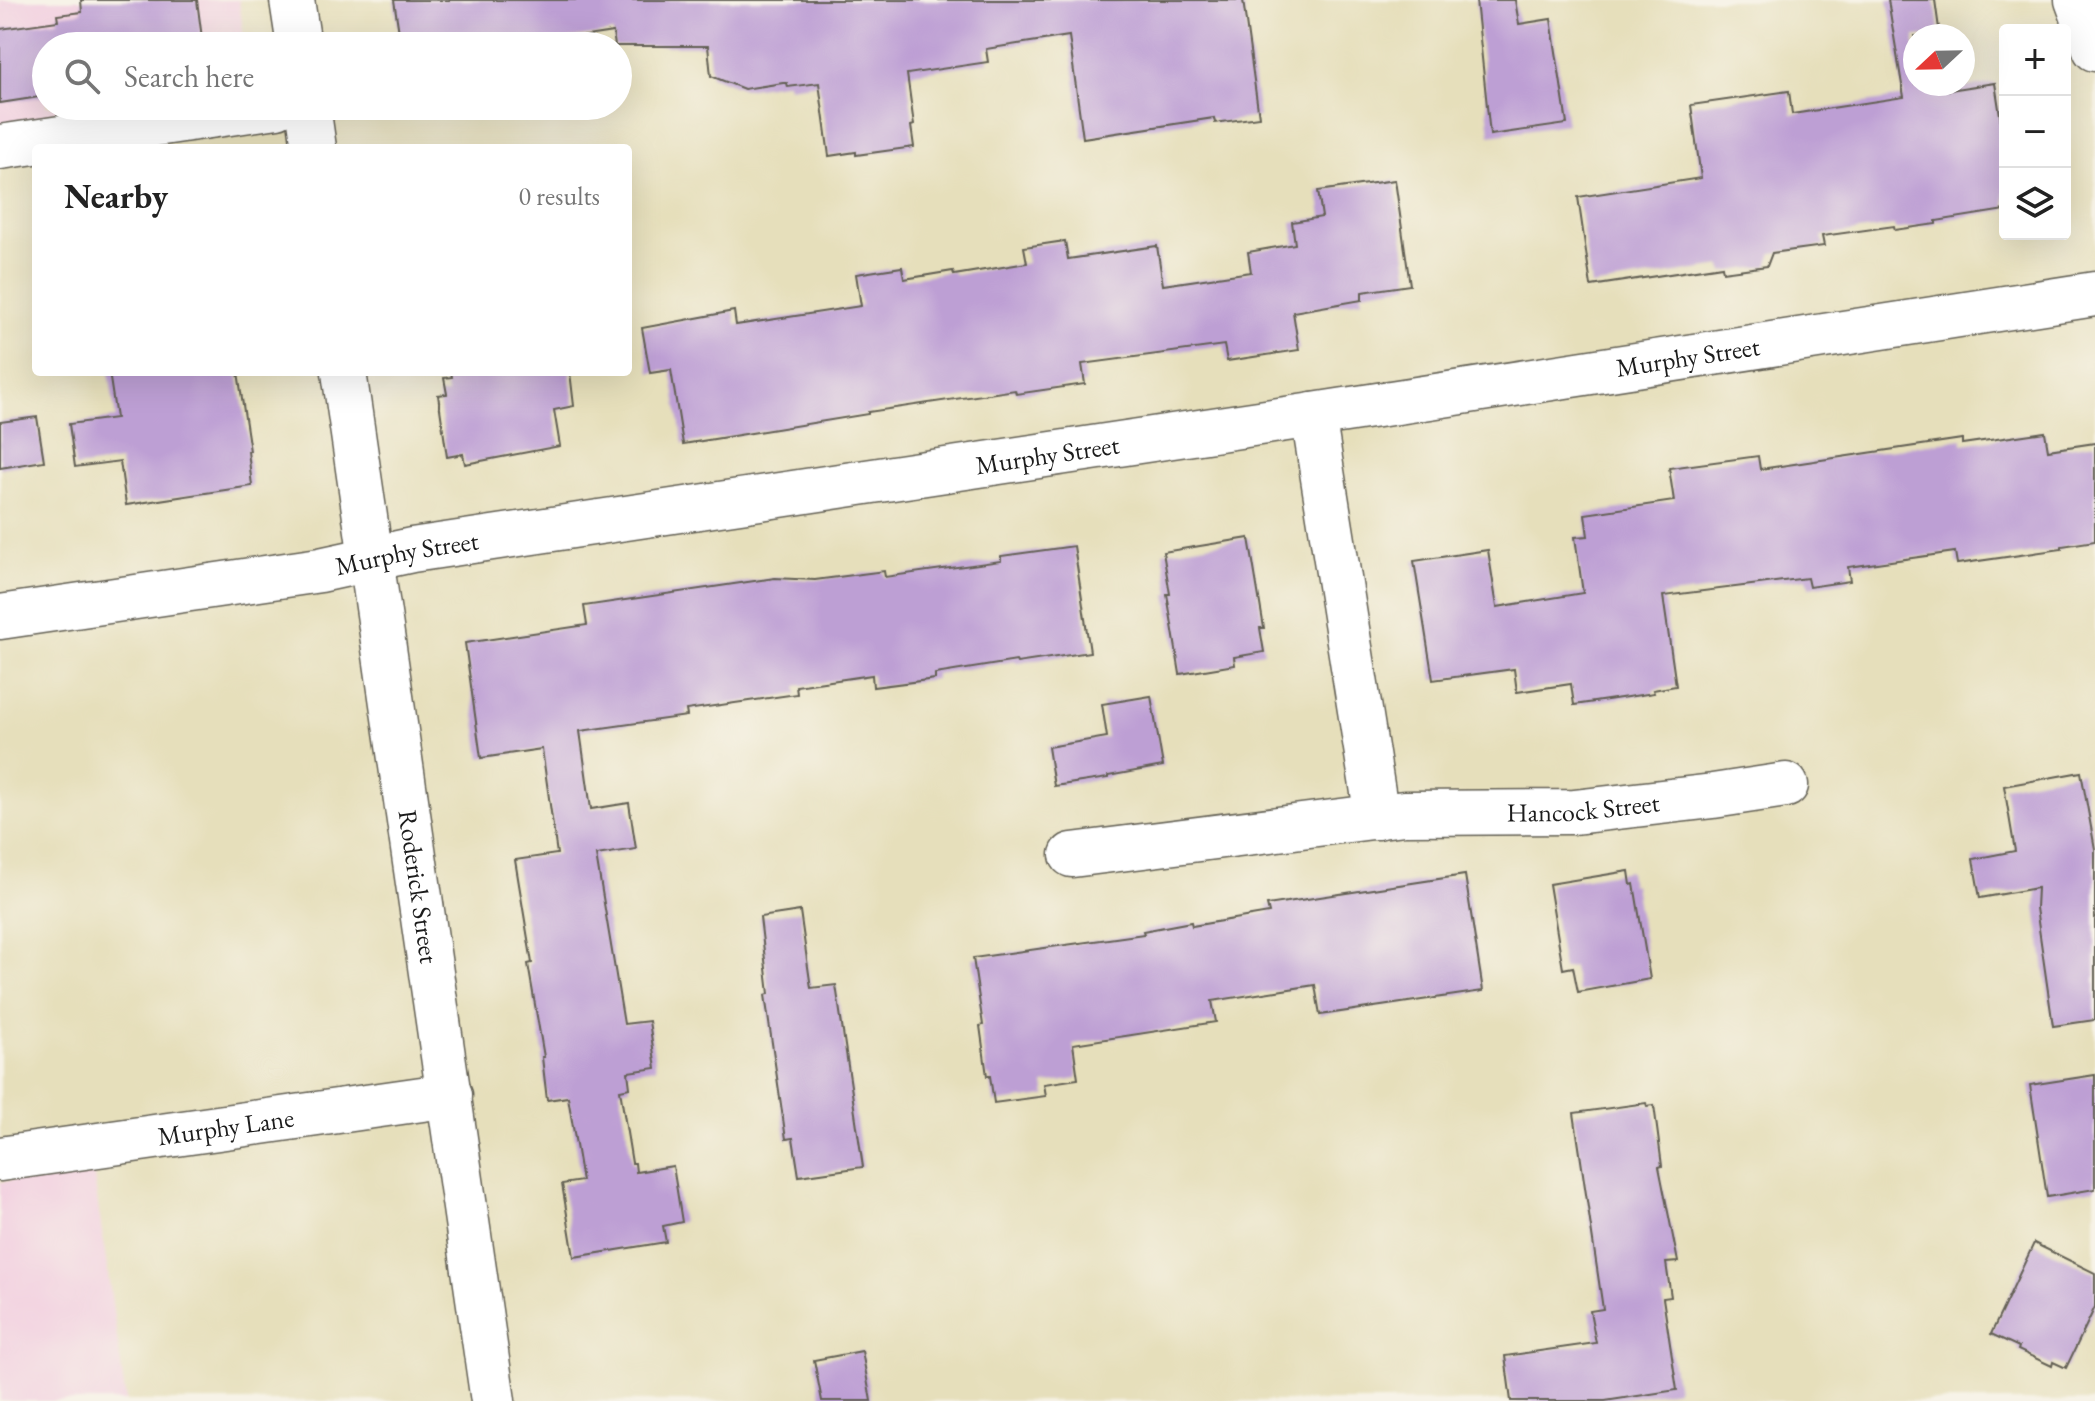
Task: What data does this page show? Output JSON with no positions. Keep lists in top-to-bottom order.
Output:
{
  "streets": {
    "street": [
      "Murphy Street",
      "Hancock Street",
      "Roderick Street",
      "Murphy Lane"
    ]
  },
  "crossings": [
    ["Murphy Street", "Roderick Street"],
    ["Roderick Street", "Murphy Lane"]
  ],
  "north": "left",
  "page": {
    "map_buttons": ["+", "−"],
    "search": "Search here",
    "heading": ["Nearby", "0 results"]
  }
}
